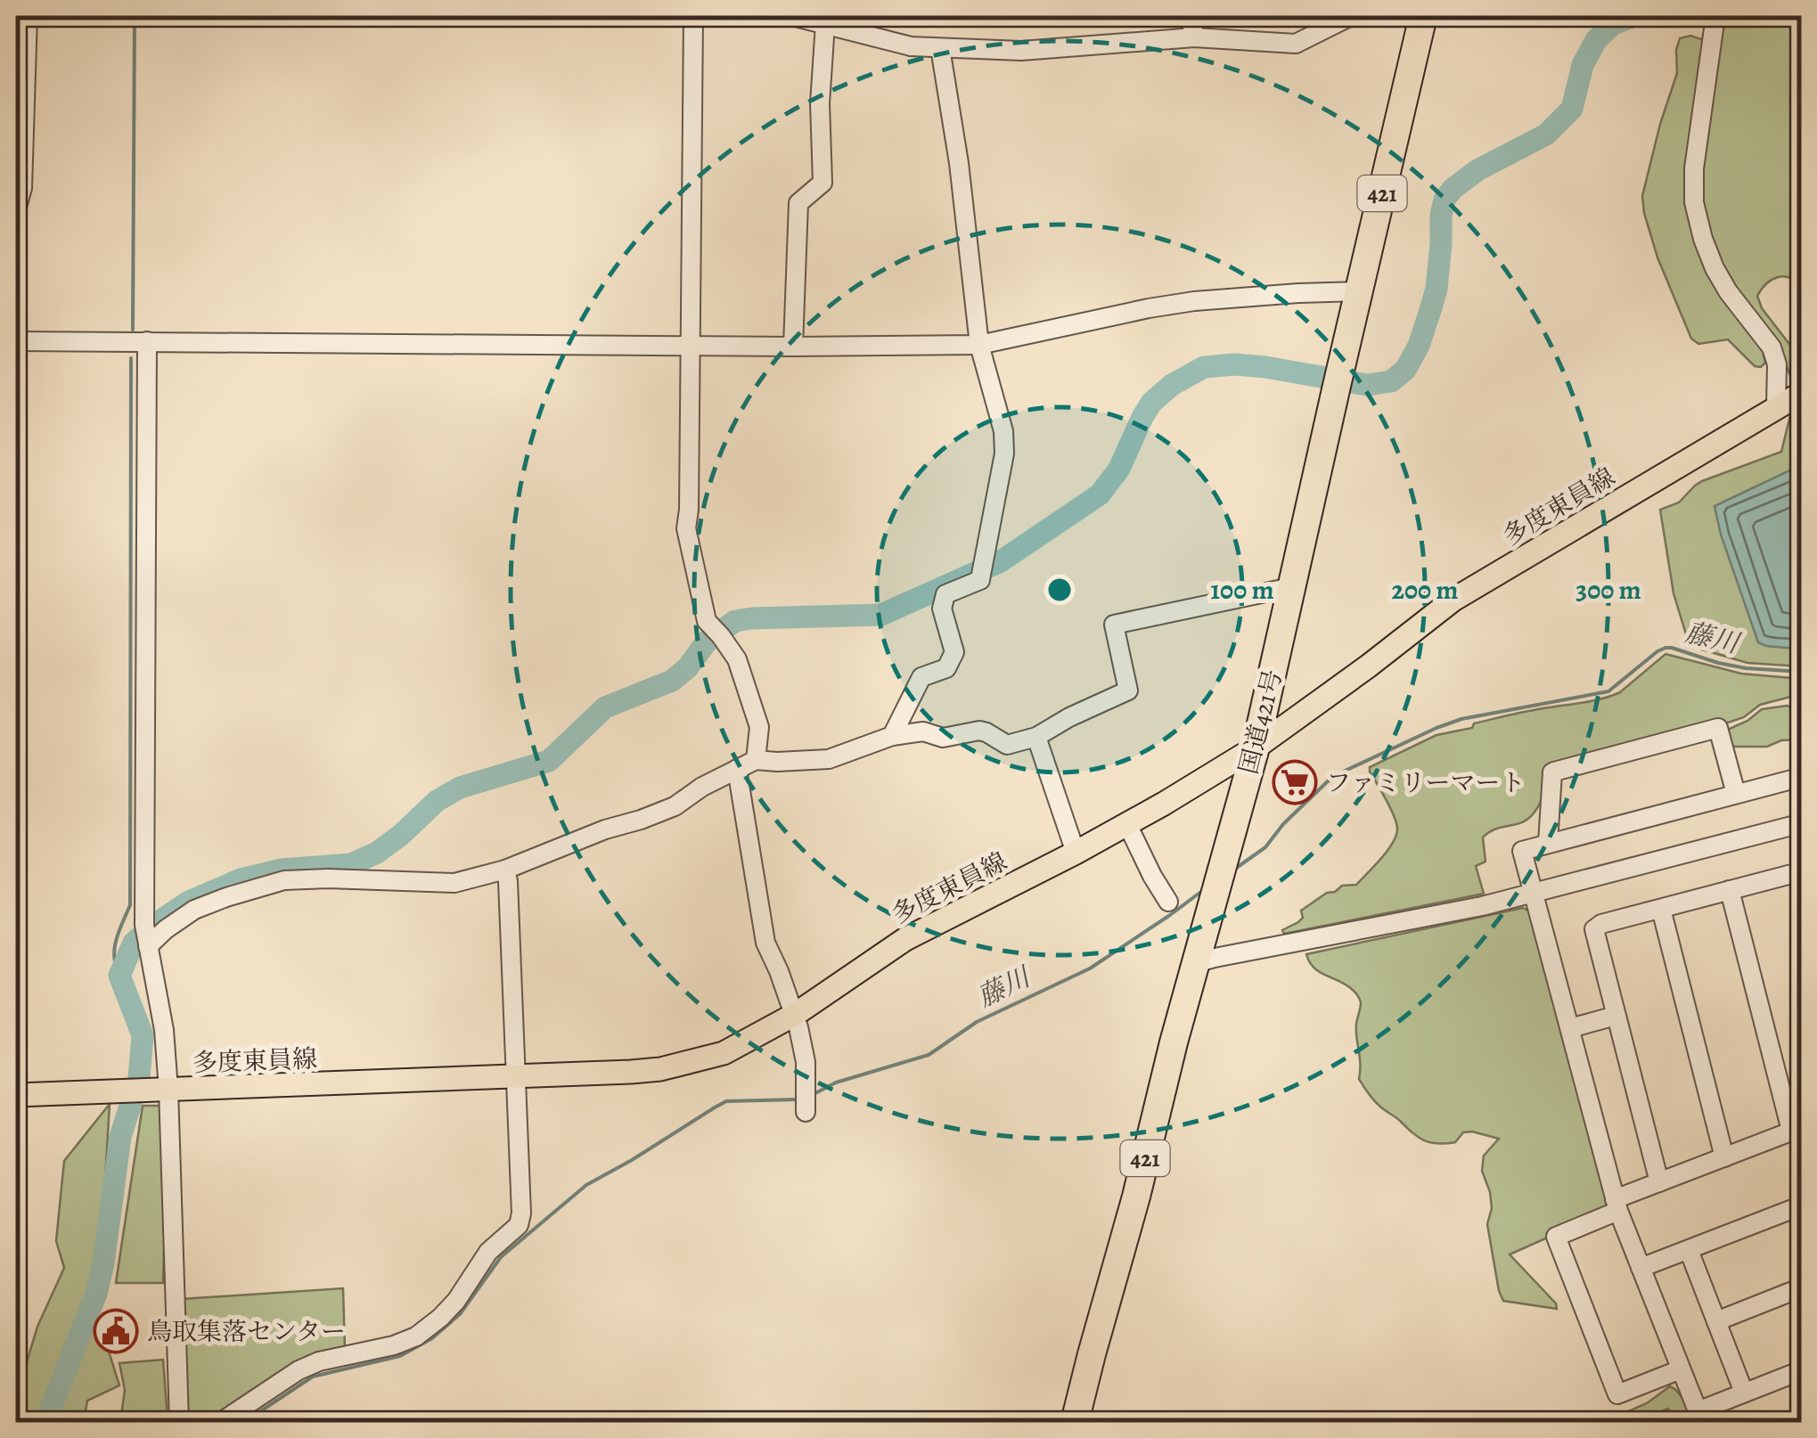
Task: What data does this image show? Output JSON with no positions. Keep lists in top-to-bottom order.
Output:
{
  "streets": {
    "highway": ["421", "国道421号"],
    "main road": ["多度東員線"]
  },
  "crossings": [
    ["多度東員線", "国道421号"]
  ],
  "water": ["藤川"],
  "places": {
    "supermarket": ["ファミリーマート"],
    "public building": ["鳥取集落センター"]
  },
  "rings": ["100 m", "200 m", "300 m"]
}
